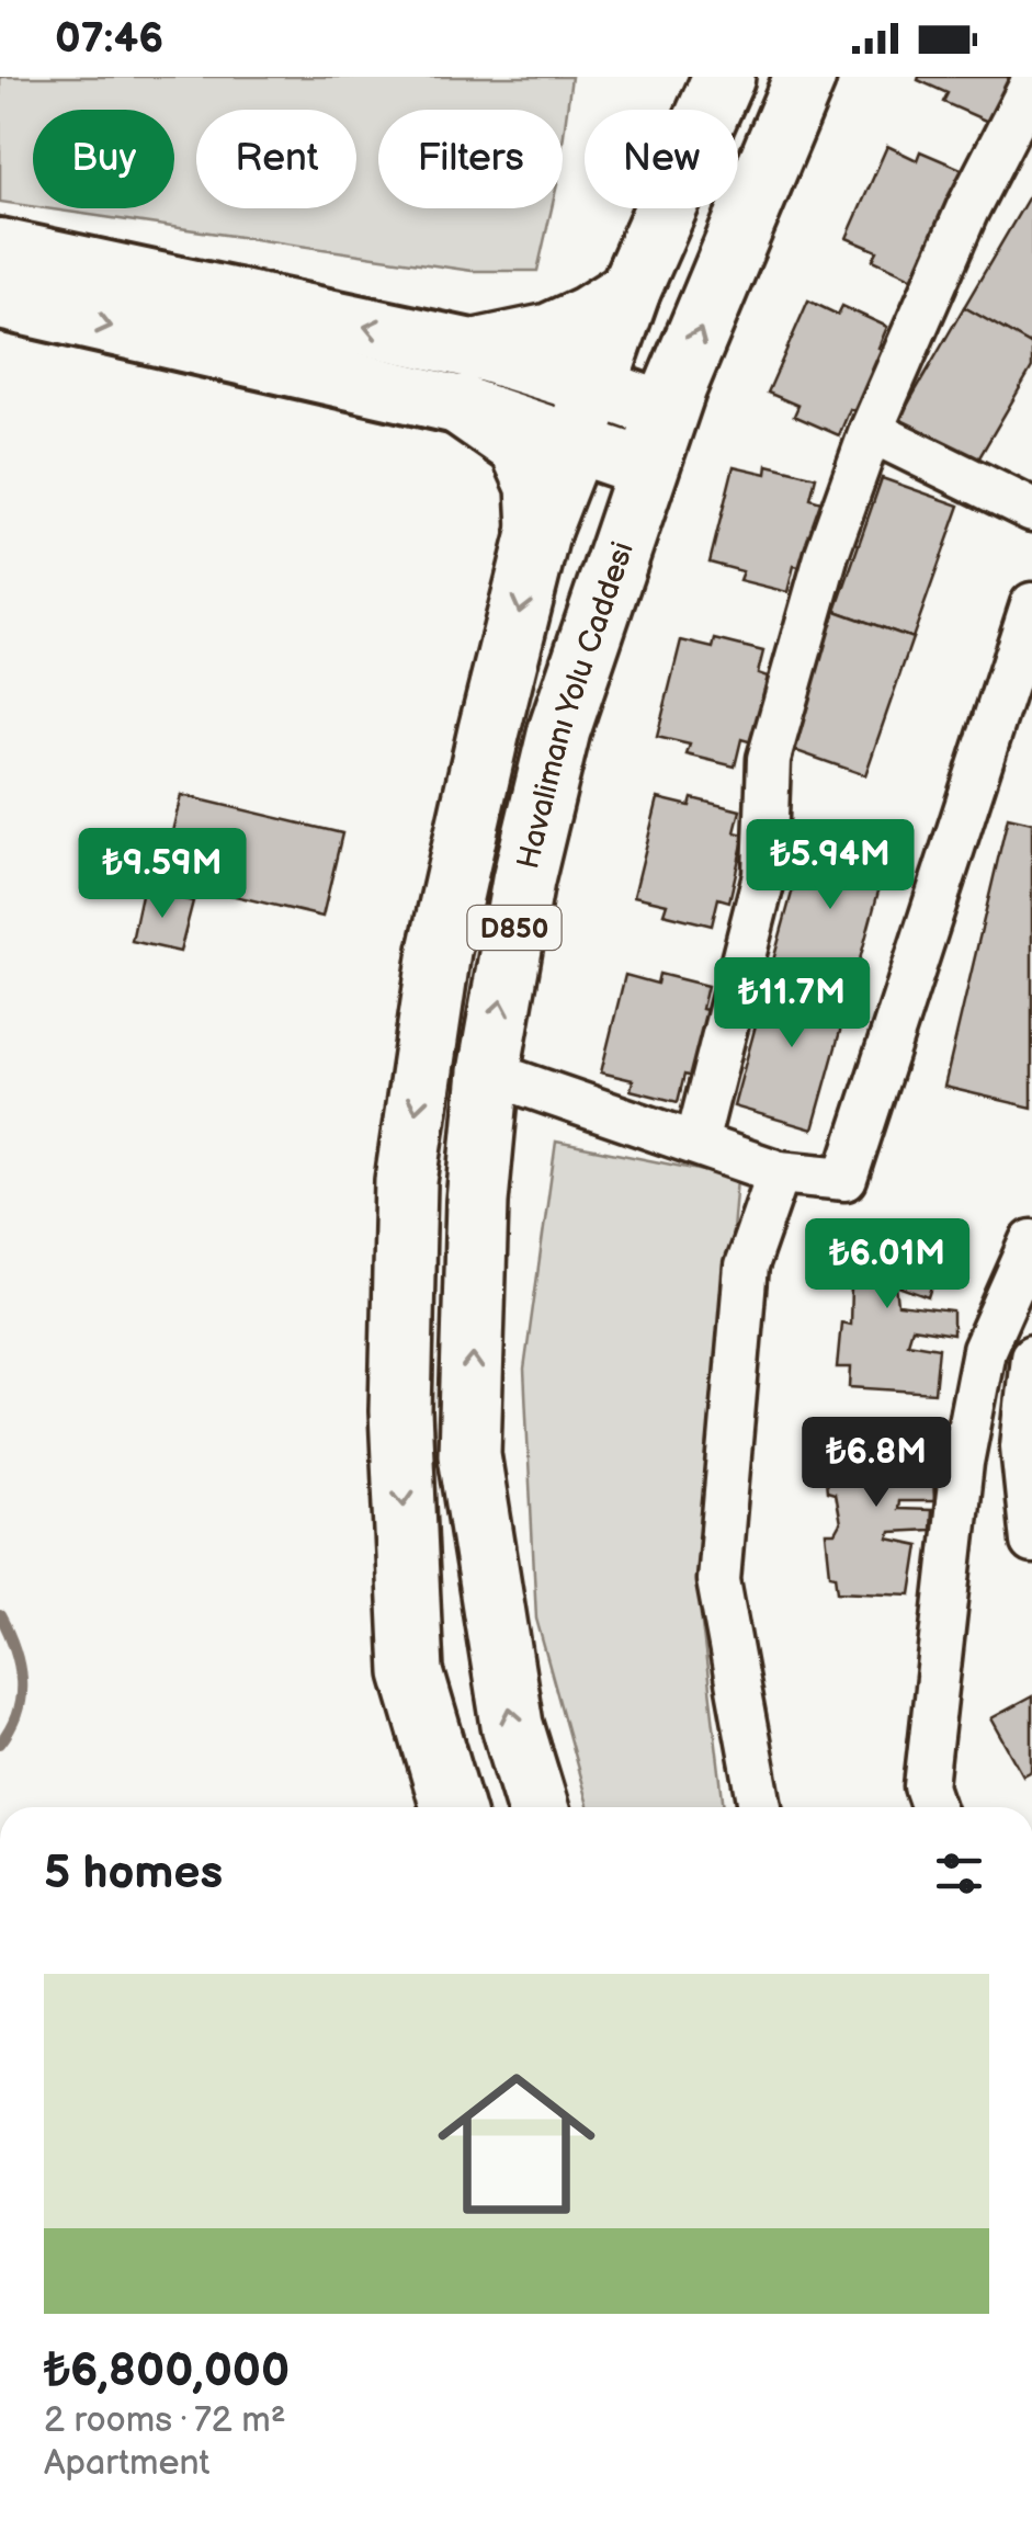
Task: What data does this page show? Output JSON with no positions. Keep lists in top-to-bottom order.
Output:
{
  "streets": {
    "highway": ["Havalimanı Yolu Caddesi", "D850"]
  },
  "page": {
    "status": "07:46",
    "chip": [
      "Buy",
      "Rent",
      "Filters",
      "New"
    ],
    "price": [
      "₺5.94M",
      "₺9.59M",
      "₺11.7M",
      "₺6.01M",
      "₺6.8M"
    ],
    "heading": "5 homes",
    "list": [
      {
        "name": "₺6,800,000",
        "note": "2 rooms · 72 m² · Apartment"
      }
    ]
  }
}
